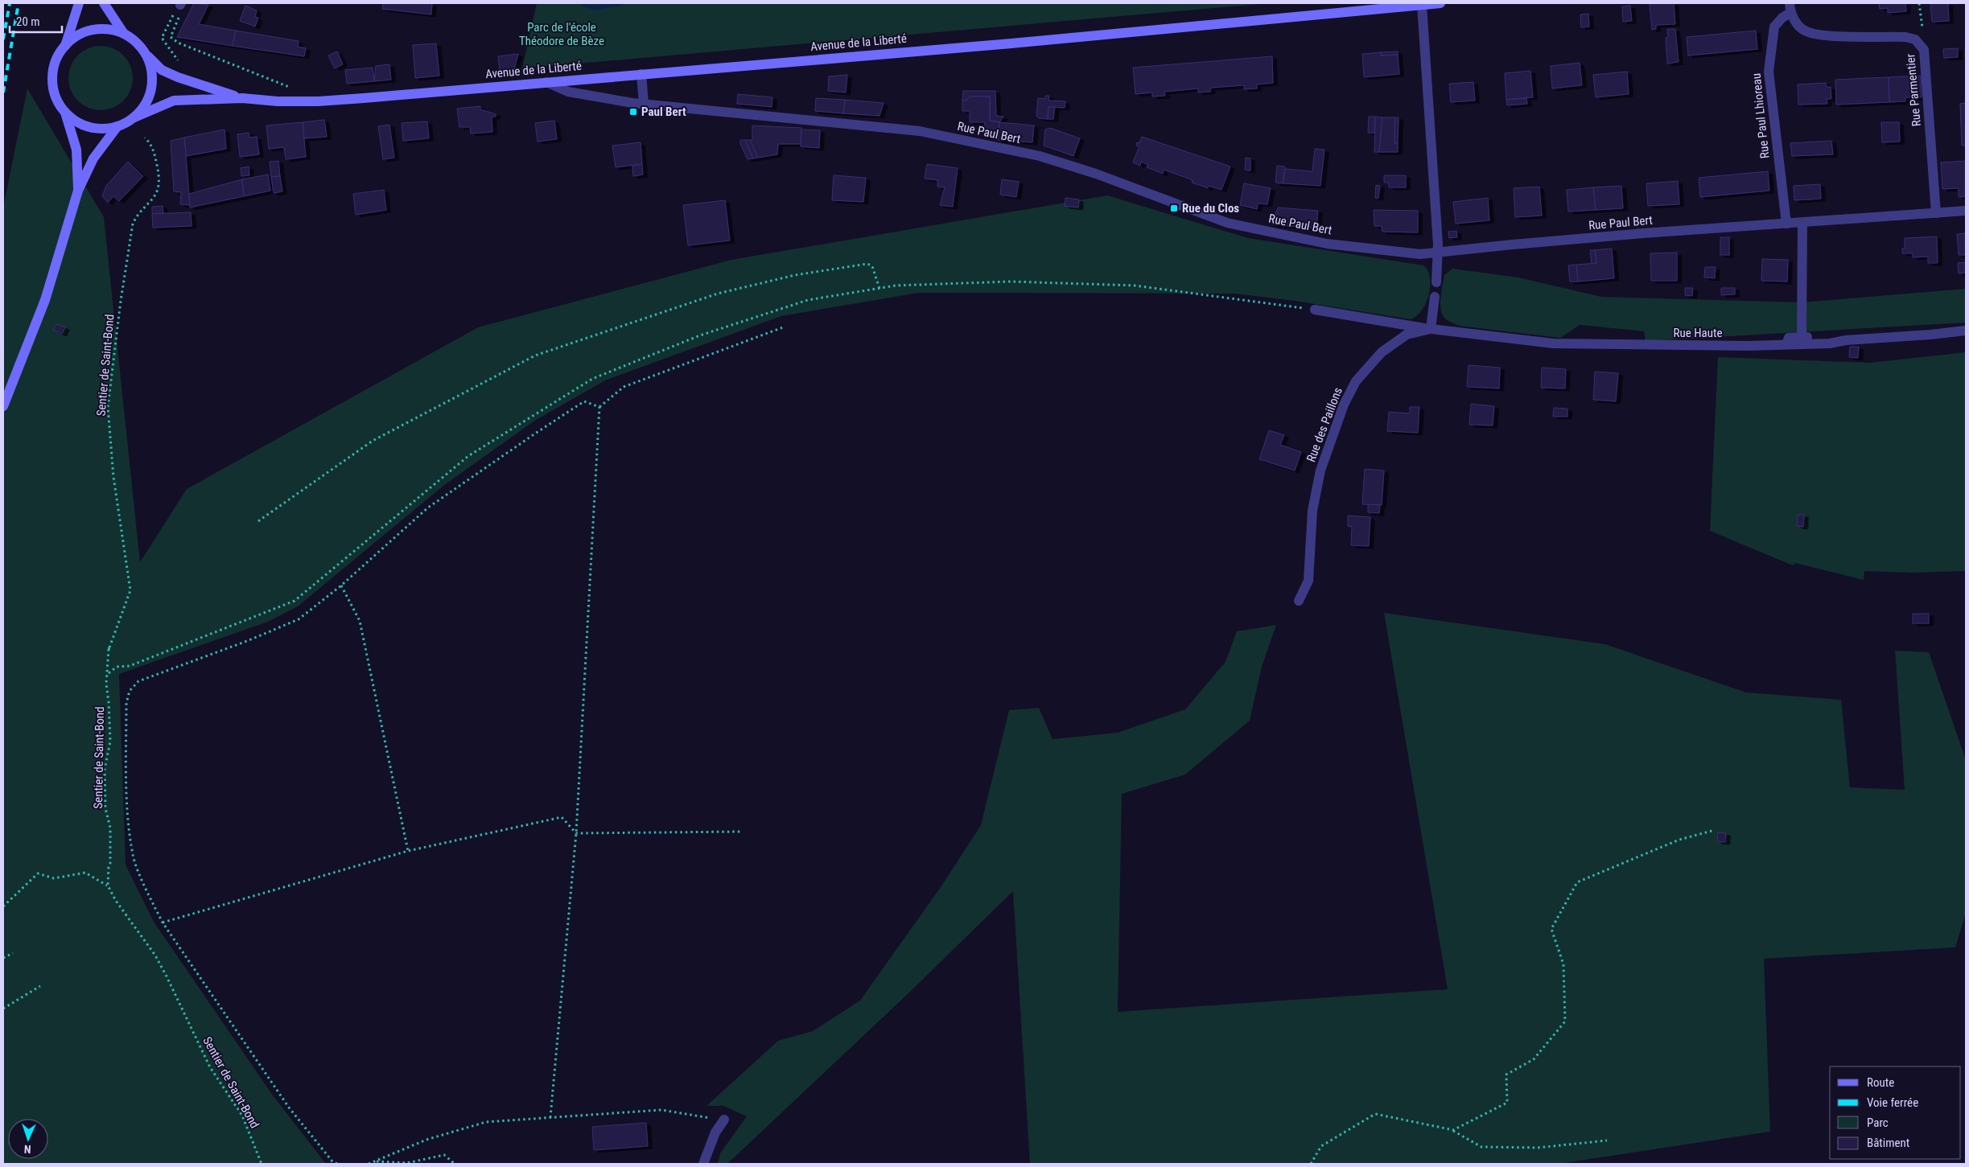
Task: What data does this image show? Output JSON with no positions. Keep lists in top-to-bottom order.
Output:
{
  "streets": {
    "main road": ["Avenue de la Liberté"],
    "street": [
      "Rue Parmentier",
      "Rue Paul Lhioreau",
      "Rue Paul Bert",
      "Rue Haute",
      "Rue des Paillons"
    ],
    "path": ["Sentier de Saint-Bond"]
  },
  "crossings": [
    ["Avenue de la Liberté", "Rue Paul Bert"],
    ["Rue Parmentier", "Rue Paul Lhioreau"],
    ["Rue Parmentier", "Rue Paul Bert"],
    ["Rue Paul Lhioreau", "Rue Paul Bert"],
    ["Rue Haute", "Rue des Paillons"]
  ],
  "parks": ["Parc de l'école Théodore de Bèze"],
  "places": {
    "transit": ["Paul Bert", "Rue du Clos"]
  },
  "legend": [
    "Route",
    "Voie ferrée",
    "Parc",
    "Bâtiment"
  ],
  "scale_bar": "20 m",
  "north": "bottom"
}
